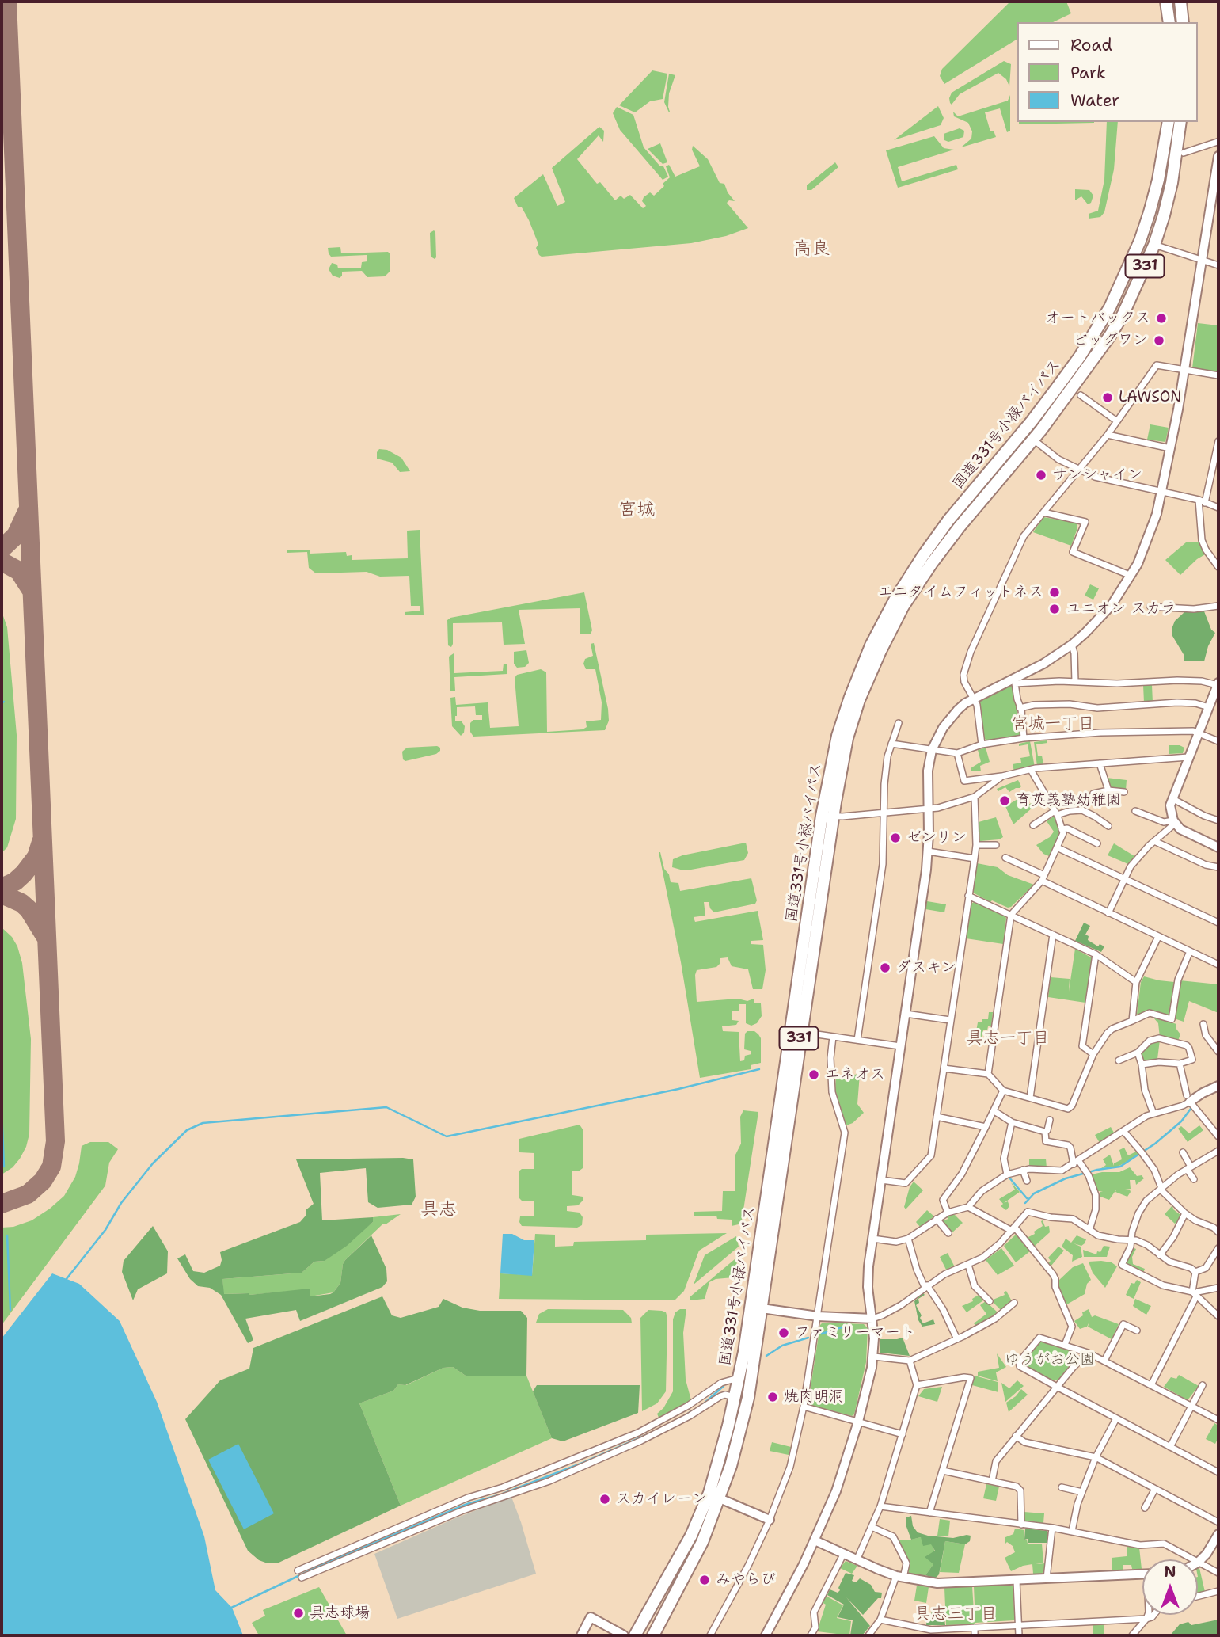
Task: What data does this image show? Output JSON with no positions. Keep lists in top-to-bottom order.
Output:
{
  "streets": {
    "highway": ["331", "国道331号小禄バイパス"]
  },
  "districts": [
    "高良",
    "宮城",
    "宮城一丁目",
    "具志一丁目",
    "具志",
    "具志三丁目"
  ],
  "parks": ["ゆうがお公園"],
  "places": [
    "オートバックス",
    "ビッグワン",
    "LAWSON",
    "サンシャイン",
    "エニタイムフィットネス",
    "ユニオン スカラ",
    "育英義塾幼稚園",
    "ゼンリン",
    "ダスキン",
    "エネオス",
    "ファミリーマート",
    "焼肉明洞",
    "スカイレーン",
    "みやらび",
    "具志球場"
  ],
  "legend": ["Road", "Park", "Water"],
  "north": "top"
}
